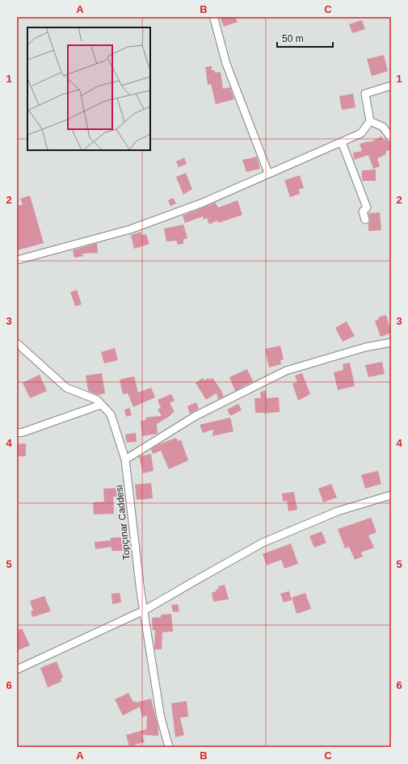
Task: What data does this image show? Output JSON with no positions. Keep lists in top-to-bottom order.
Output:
{
  "streets": {
    "street": ["Topçınar Caddesi"]
  },
  "scale_bar": "50 m",
  "grid": {
    "columns": ["A", "B", "C"],
    "rows": [
      "1",
      "2",
      "3",
      "4",
      "5",
      "6"
    ]
  }
}
